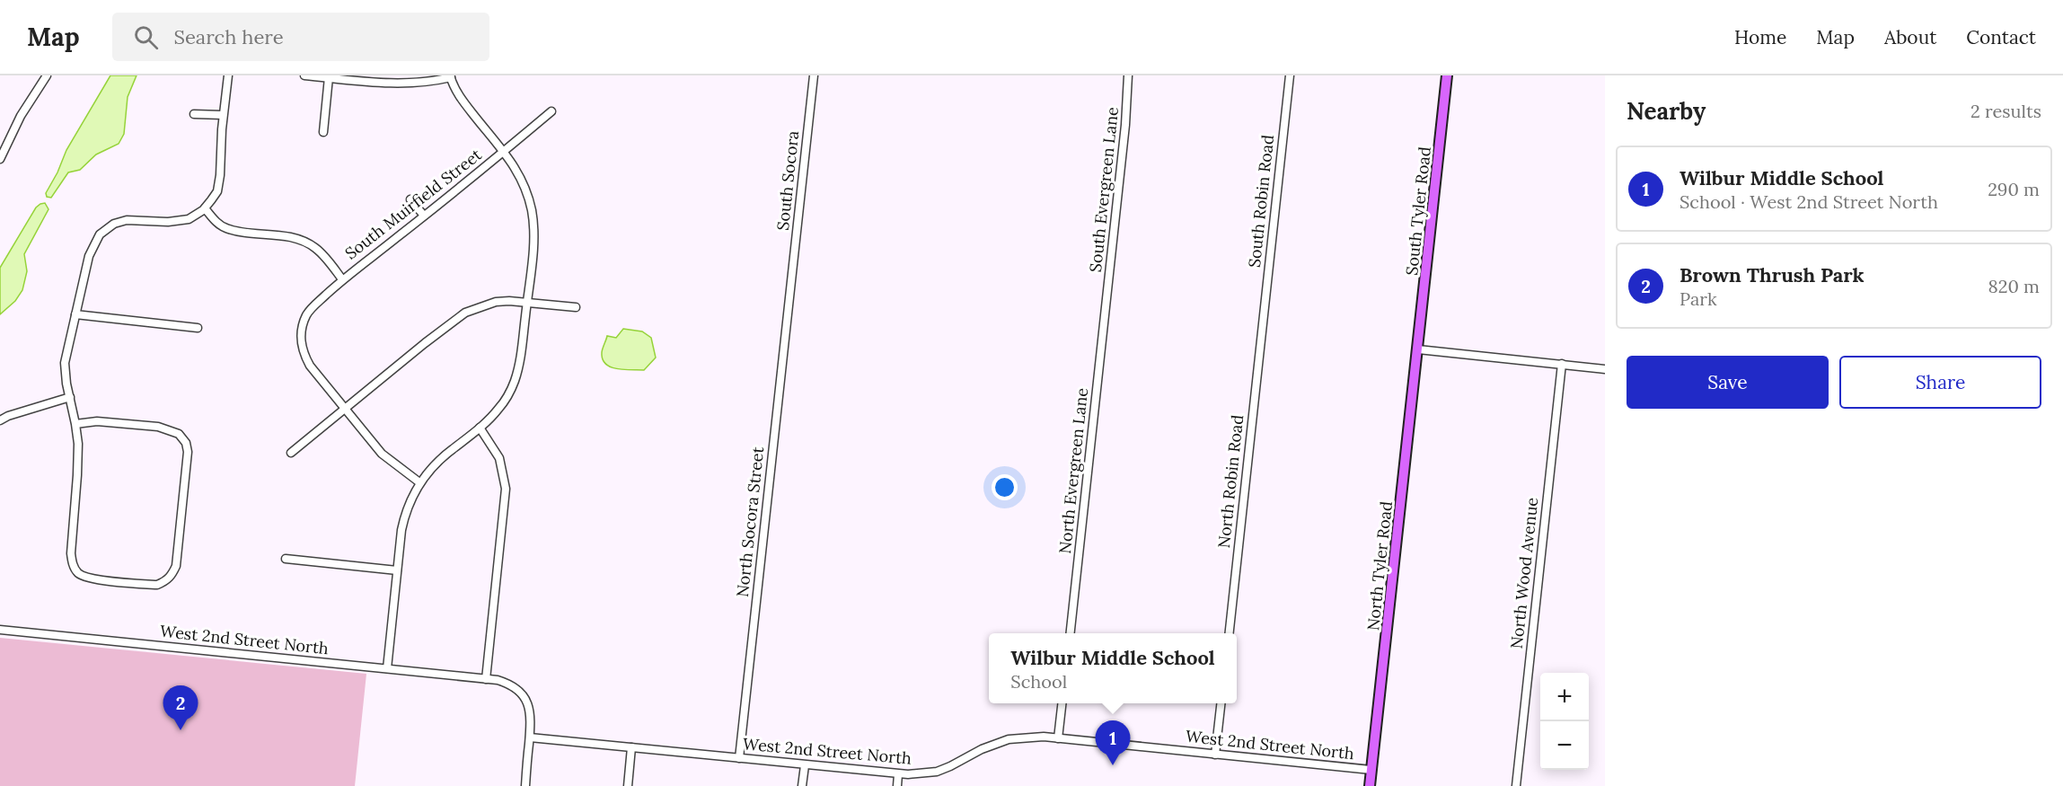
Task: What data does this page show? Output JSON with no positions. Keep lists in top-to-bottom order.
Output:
{
  "streets": {
    "main road": ["South Tyler Road", "North Tyler Road"],
    "street": [
      "South Socora",
      "South Evergreen Lane",
      "South Robin Road",
      "South Muirfield Street",
      "North Evergreen Lane",
      "North Robin Road",
      "North Socora Street",
      "North Wood Avenue",
      "West 2nd Street North"
    ]
  },
  "crossings": [
    ["South Socora", "North Socora Street"],
    ["South Evergreen Lane", "North Evergreen Lane"],
    ["South Robin Road", "North Robin Road"],
    ["South Tyler Road", "North Tyler Road"],
    ["North Socora Street", "West 2nd Street North"],
    ["North Tyler Road", "West 2nd Street North"]
  ],
  "page": {
    "header": "Map",
    "search": "Search here",
    "nav": [
      "Home",
      "Map",
      "About",
      "Contact"
    ],
    "heading": ["Nearby", "2 results"],
    "list": [
      {
        "mark": "1",
        "name": "Wilbur Middle School",
        "note": "School · West 2nd Street North",
        "value": "290 m"
      },
      {
        "mark": "2",
        "name": "Brown Thrush Park",
        "note": "Park",
        "value": "820 m"
      }
    ],
    "buttons": ["Save", "Share"],
    "popup": ["Wilbur Middle School", "School"],
    "map_buttons": ["+", "−"],
    "pins": ["2", "1"]
  }
}
